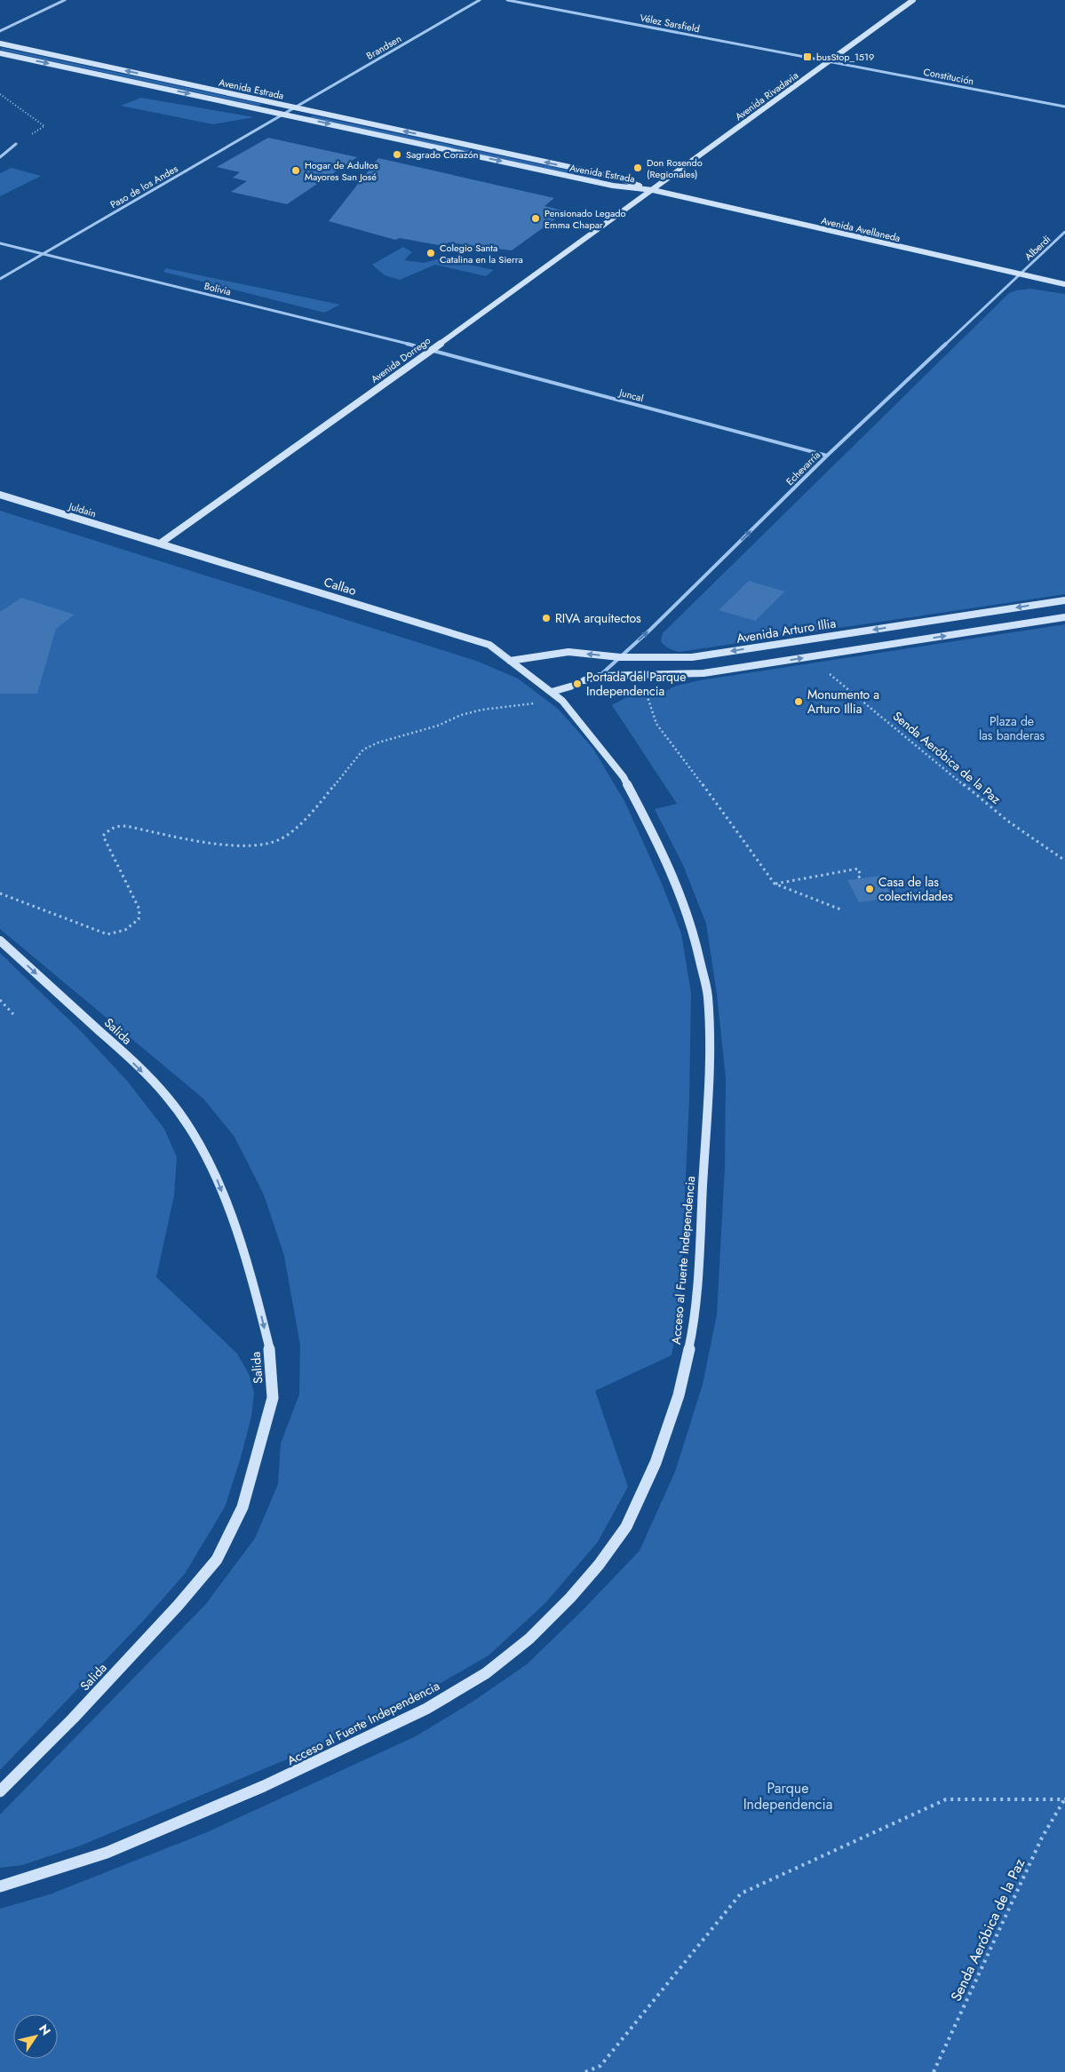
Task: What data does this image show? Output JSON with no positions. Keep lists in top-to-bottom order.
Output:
{
  "streets": {
    "street": [
      "Vélez Sarsfield",
      "Brandsen",
      "Constitución",
      "Avenida Estrada",
      "Avenida Rivadavia",
      "Paso de los Andes",
      "Avenida Avellaneda",
      "Alberdi",
      "Bolivia",
      "Avenida Dorrego",
      "Juncal",
      "Echevarría",
      "Juldain",
      "Callao",
      "Avenida Arturo Illia",
      "Salida",
      "Acceso al Fuerte Independencia"
    ],
    "path": ["Senda Aeróbica de la Paz"]
  },
  "crossings": [
    ["Vélez Sarsfield", "Constitución"],
    ["Vélez Sarsfield", "Avenida Rivadavia"],
    ["Brandsen", "Avenida Estrada"],
    ["Brandsen", "Paso de los Andes"],
    ["Constitución", "Avenida Rivadavia"],
    ["Avenida Estrada", "Avenida Rivadavia"],
    ["Avenida Estrada", "Paso de los Andes"],
    ["Avenida Estrada", "Avenida Avellaneda"],
    ["Avenida Estrada", "Avenida Dorrego"],
    ["Avenida Rivadavia", "Avenida Avellaneda"],
    ["Avenida Rivadavia", "Avenida Dorrego"],
    ["Paso de los Andes", "Bolivia"],
    ["Avenida Avellaneda", "Alberdi"],
    ["Avenida Avellaneda", "Avenida Dorrego"],
    ["Avenida Avellaneda", "Echevarría"],
    ["Alberdi", "Echevarría"],
    ["Bolivia", "Avenida Dorrego"],
    ["Bolivia", "Juncal"],
    ["Avenida Dorrego", "Juncal"],
    ["Avenida Dorrego", "Juldain"],
    ["Avenida Dorrego", "Callao"],
    ["Juncal", "Echevarría"],
    ["Echevarría", "Avenida Arturo Illia"],
    ["Juldain", "Callao"],
    ["Callao", "Avenida Arturo Illia"],
    ["Callao", "Acceso al Fuerte Independencia"],
    ["Avenida Arturo Illia", "Acceso al Fuerte Independencia"]
  ],
  "one_way": ["Echevarría", "Salida"],
  "parks": ["Plaza de las banderas", "Parque Independencia"],
  "places": {
    "transit": ["busStop_1519"],
    "other": [
      "Sagrado Corazón",
      "Don Rosendo (Regionales)",
      "Hogar de Adultos Mayores San José",
      "Pensionado Legado Emma Chapar",
      "Colegio Santa Catalina en la Sierra",
      "RIVA arquitectos",
      "Portada del Parque Independencia",
      "Monumento a Arturo Illia",
      "Casa de las colectividades"
    ]
  },
  "north": "top right"
}
